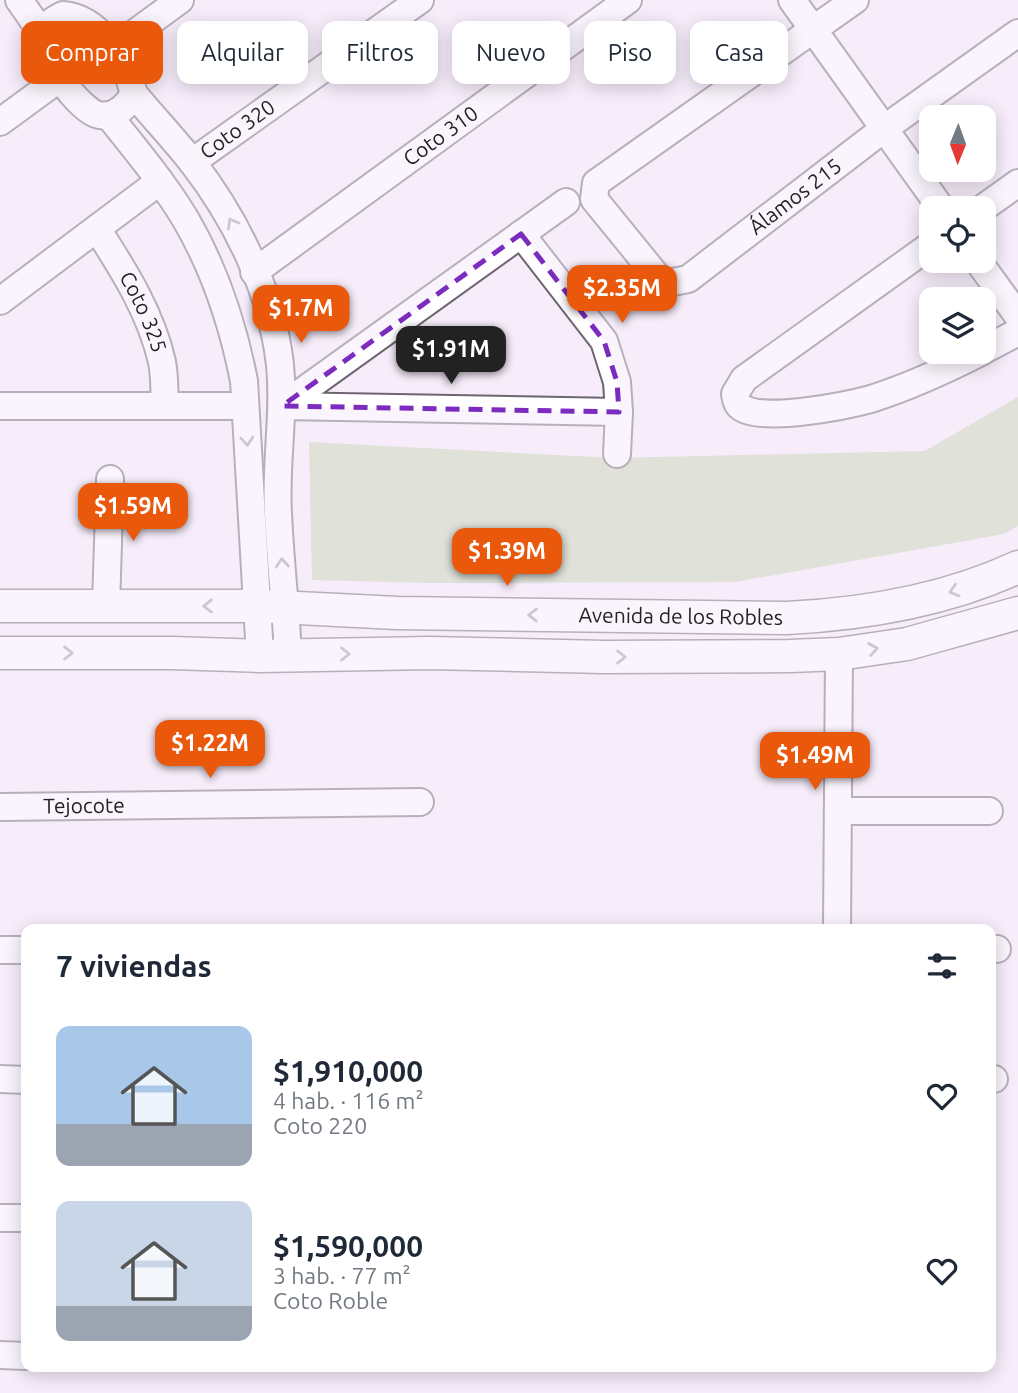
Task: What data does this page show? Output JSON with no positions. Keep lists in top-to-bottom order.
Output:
{
  "streets": {
    "street": [
      "Coto 320",
      "Coto 310",
      "Álamos 215",
      "Coto 325",
      "Avenida de los Robles",
      "Tejocote"
    ]
  },
  "north": "bottom",
  "page": {
    "chip": [
      "Comprar",
      "Alquilar",
      "Filtros",
      "Nuevo",
      "Piso",
      "Casa"
    ],
    "price": [
      "$2.35M",
      "$1.7M",
      "$1.91M",
      "$1.59M",
      "$1.39M",
      "$1.22M",
      "$1.49M"
    ],
    "heading": "7 viviendas",
    "list": [
      {
        "name": "$1,910,000",
        "note": "4 hab. · 116 m² · Coto 220"
      },
      {
        "name": "$1,590,000",
        "note": "3 hab. · 77 m² · Coto Roble"
      }
    ]
  }
}
